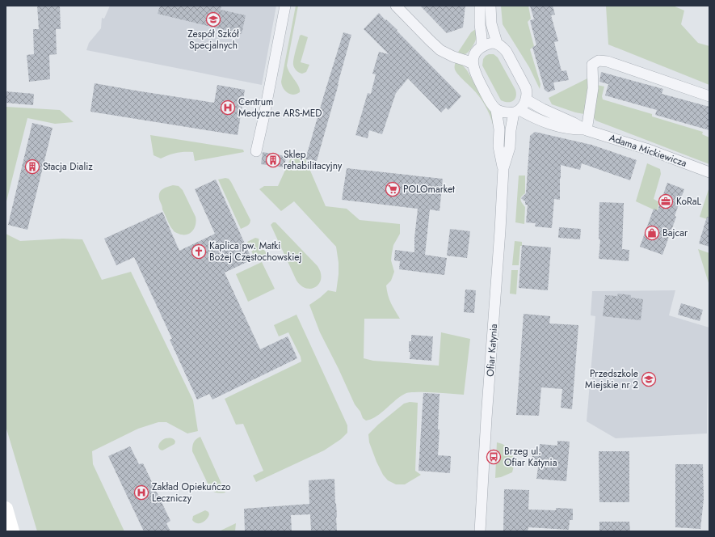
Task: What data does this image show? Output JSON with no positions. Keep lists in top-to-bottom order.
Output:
{
  "streets": {
    "street": ["Adama Mickiewicza", "Ofiar Katynia"]
  },
  "crossings": [
    ["Adama Mickiewicza", "Ofiar Katynia"]
  ],
  "places": {
    "school or university": ["Zespół Szkół Specjalnych", "Przedszkole Miejskie nr 2"],
    "hospital": ["Centrum Medyczne ARS-MED", "Zakład Opiekuńczo Leczniczy"],
    "building": ["Sklep rehabilitacyjny", "Stacja Dializ"],
    "supermarket": ["POLOmarket"],
    "office": ["KoRaL"],
    "shop": ["Bajcar"],
    "church": ["Kaplica pw. Matki Bożej Częstochowskiej"],
    "bus stop": ["Brzeg ul. Ofiar Katynia"]
  }
}
